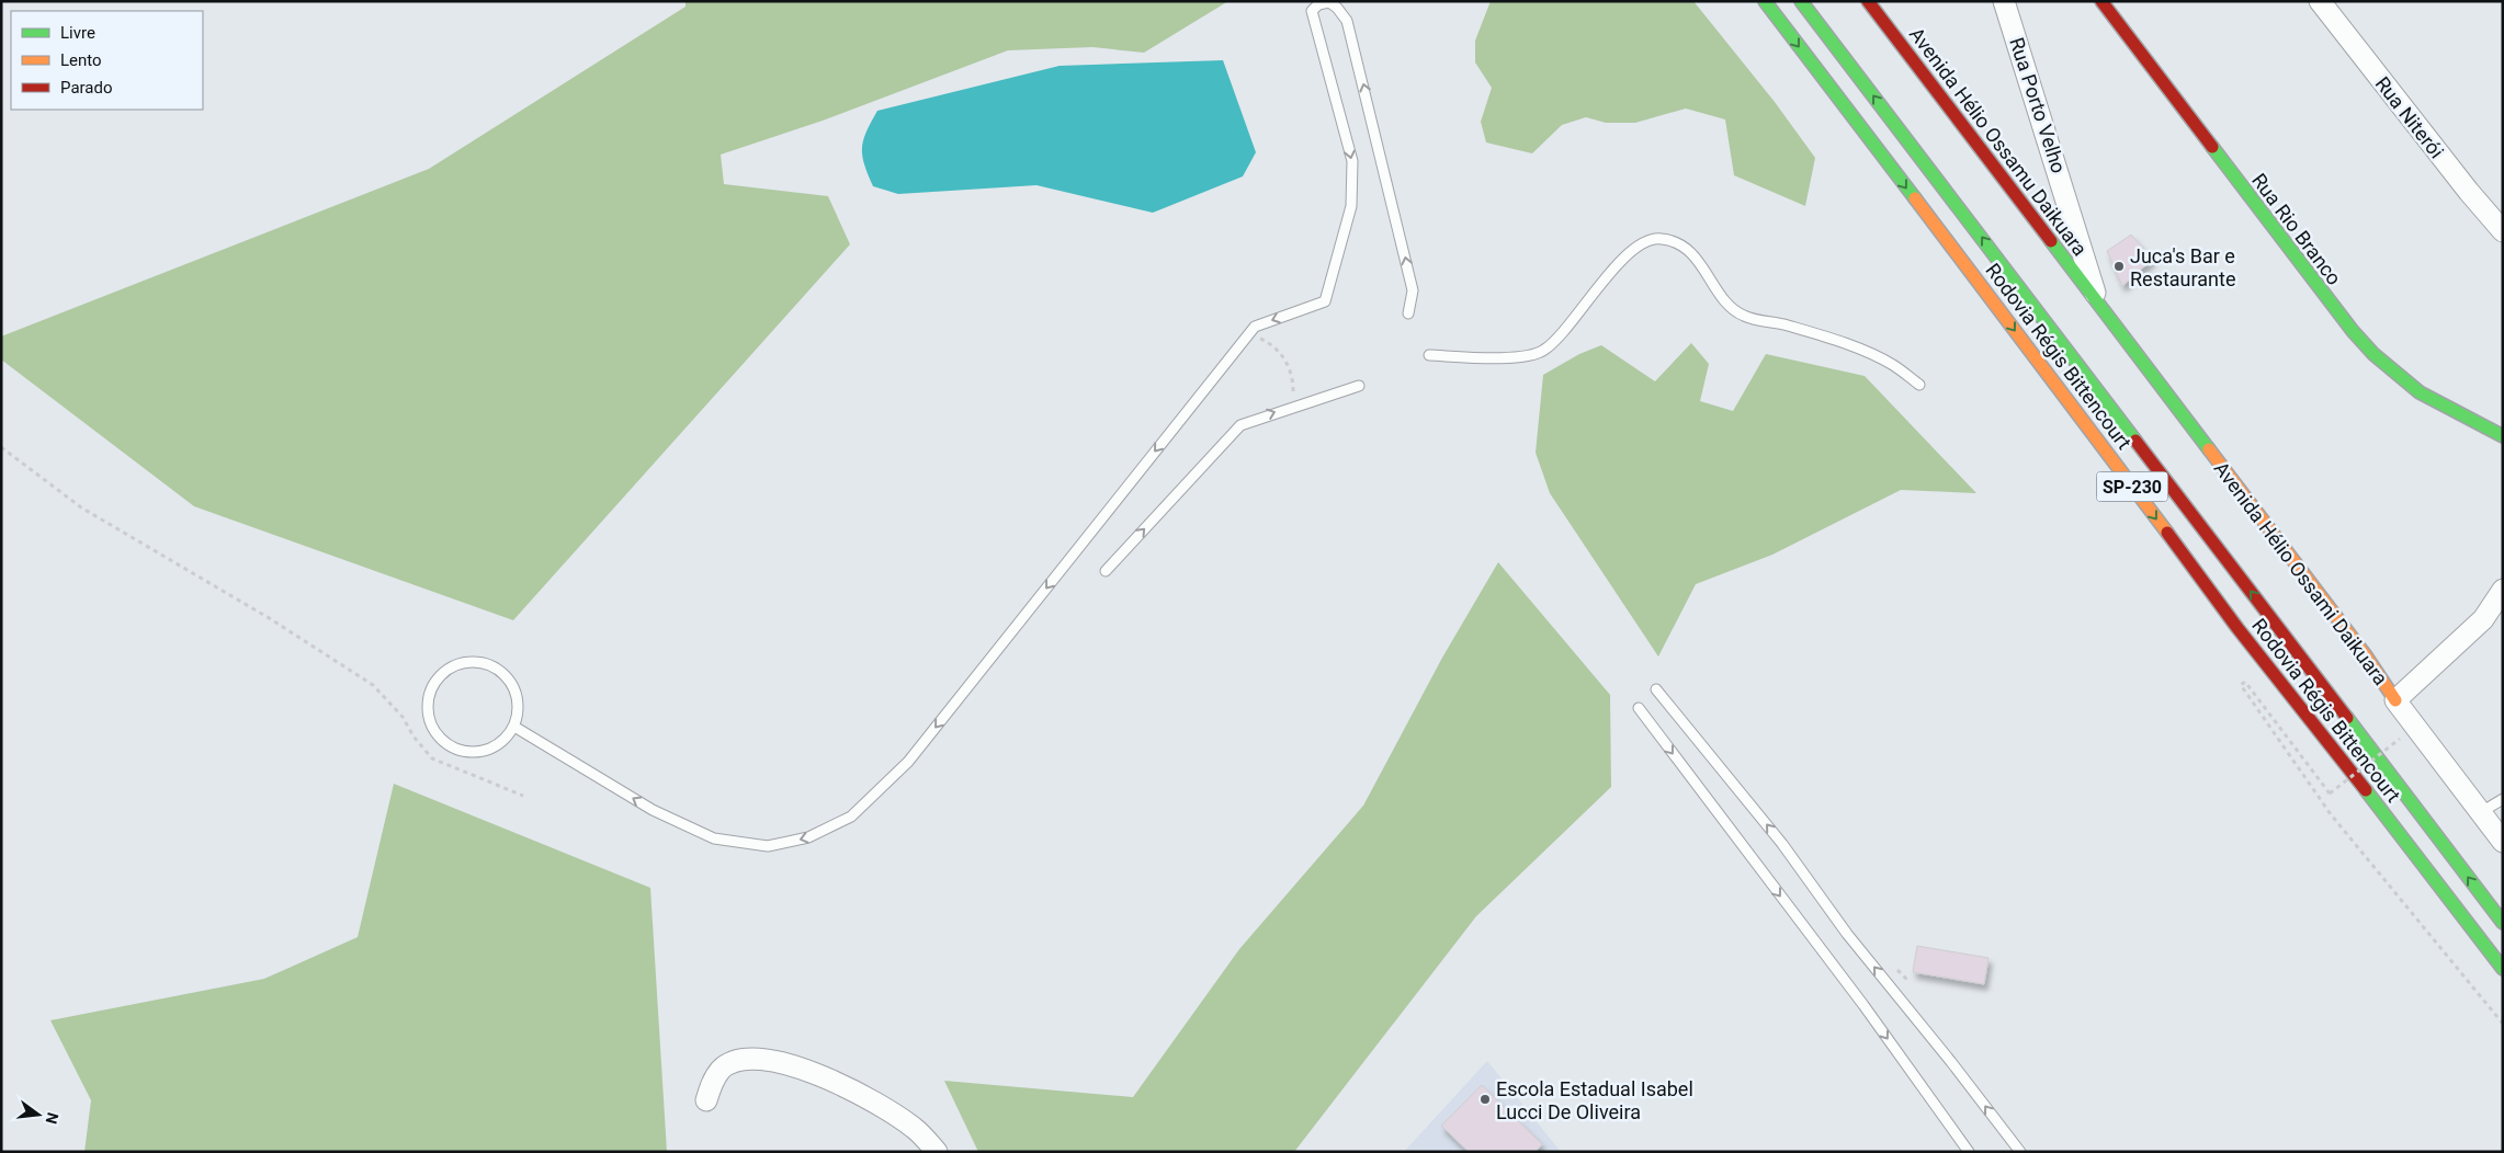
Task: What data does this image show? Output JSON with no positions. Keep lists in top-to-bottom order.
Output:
{
  "streets": {
    "main road": [
      "Avenida Hélio Ossamu Daikuara",
      "Rua Rio Branco",
      "Rodovia Régis Bittencourt",
      "SP-230",
      "Avenida Hélio Ossami Daikuara"
    ],
    "street": ["Rua Porto Velho", "Rua Niterói"]
  },
  "crossings": [
    ["Rua Porto Velho", "Avenida Hélio Ossamu Daikuara"],
    ["Rua Porto Velho", "Avenida Hélio Ossami Daikuara"],
    ["Avenida Hélio Ossamu Daikuara", "Avenida Hélio Ossami Daikuara"]
  ],
  "places": ["Juca's Bar e Restaurante", "Escola Estadual Isabel Lucci De Oliveira"],
  "legend": ["Livre", "Lento", "Parado"],
  "north": "right"
}
